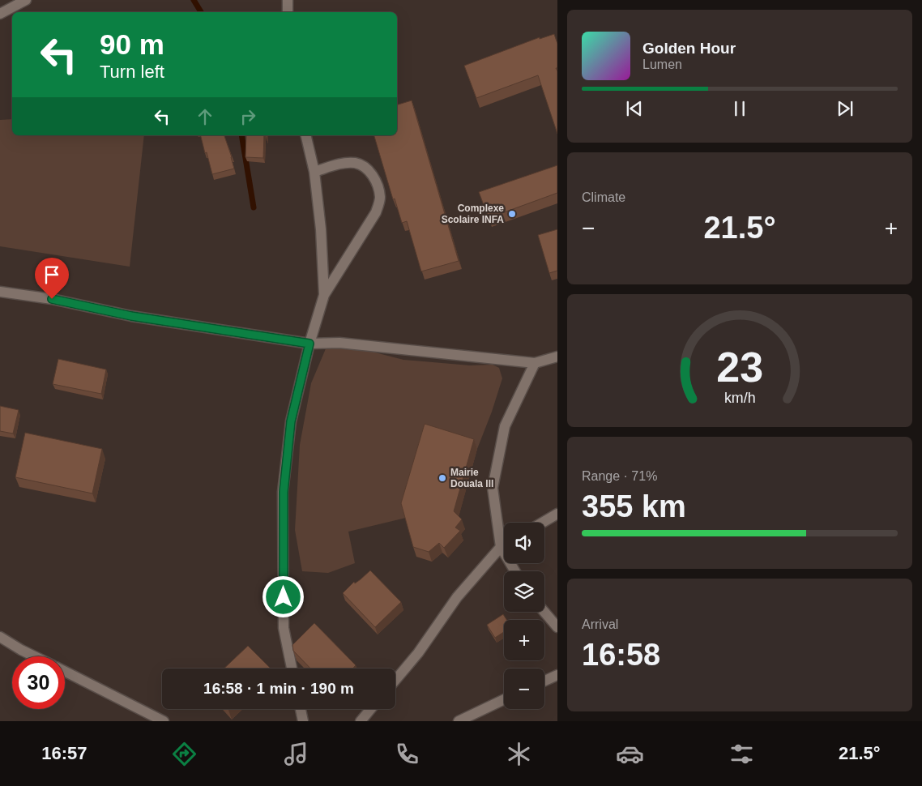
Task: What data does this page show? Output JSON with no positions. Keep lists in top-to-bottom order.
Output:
{
  "places": ["Complexe Scolaire INFA", "Mairie Douala lll"],
  "page": {
    "turn": ["90 m", "Turn left"],
    "song": ["Golden Hour", "Lumen"],
    "tile": [
      "Climate",
      ["Range · 71%", "355 km"],
      ["Arrival", "16:58"]
    ],
    "heat": ["−", "21.5°", "+"],
    "map_buttons": ["+", "−"],
    "limit": "30",
    "trip": "16:58 · 1 min · 190 m",
    "tabs": ["16:57", "21.5°"],
    "gauge": ["23", "km/h"]
  }
}
